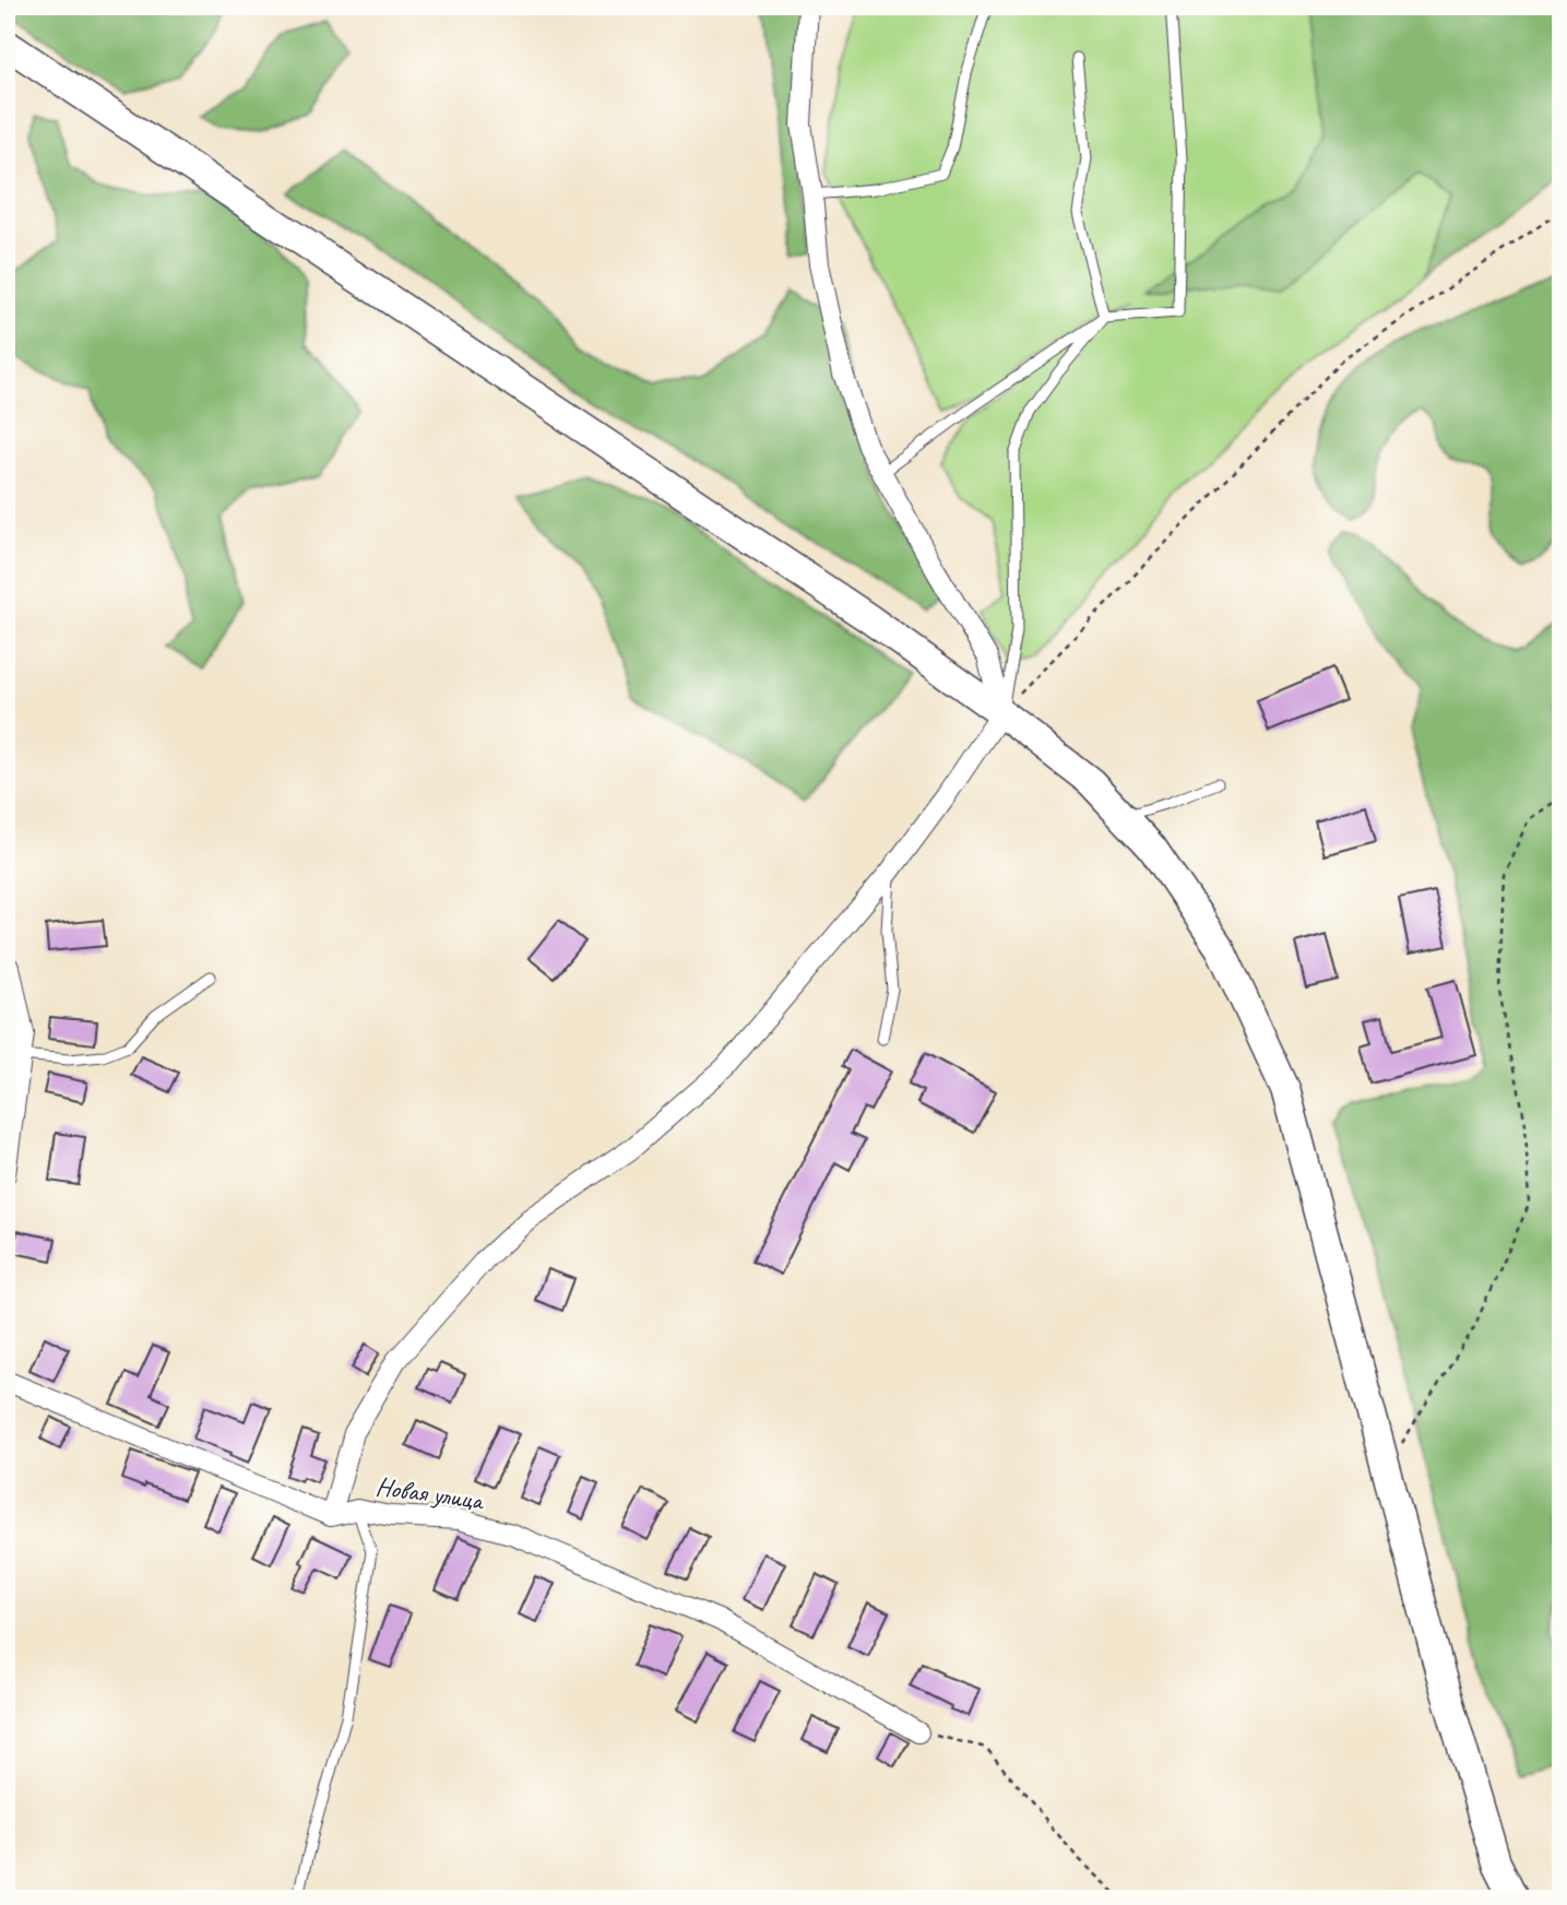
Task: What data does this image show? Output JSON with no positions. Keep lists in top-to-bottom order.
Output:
{
  "streets": {
    "street": ["Новая улица"]
  }
}
